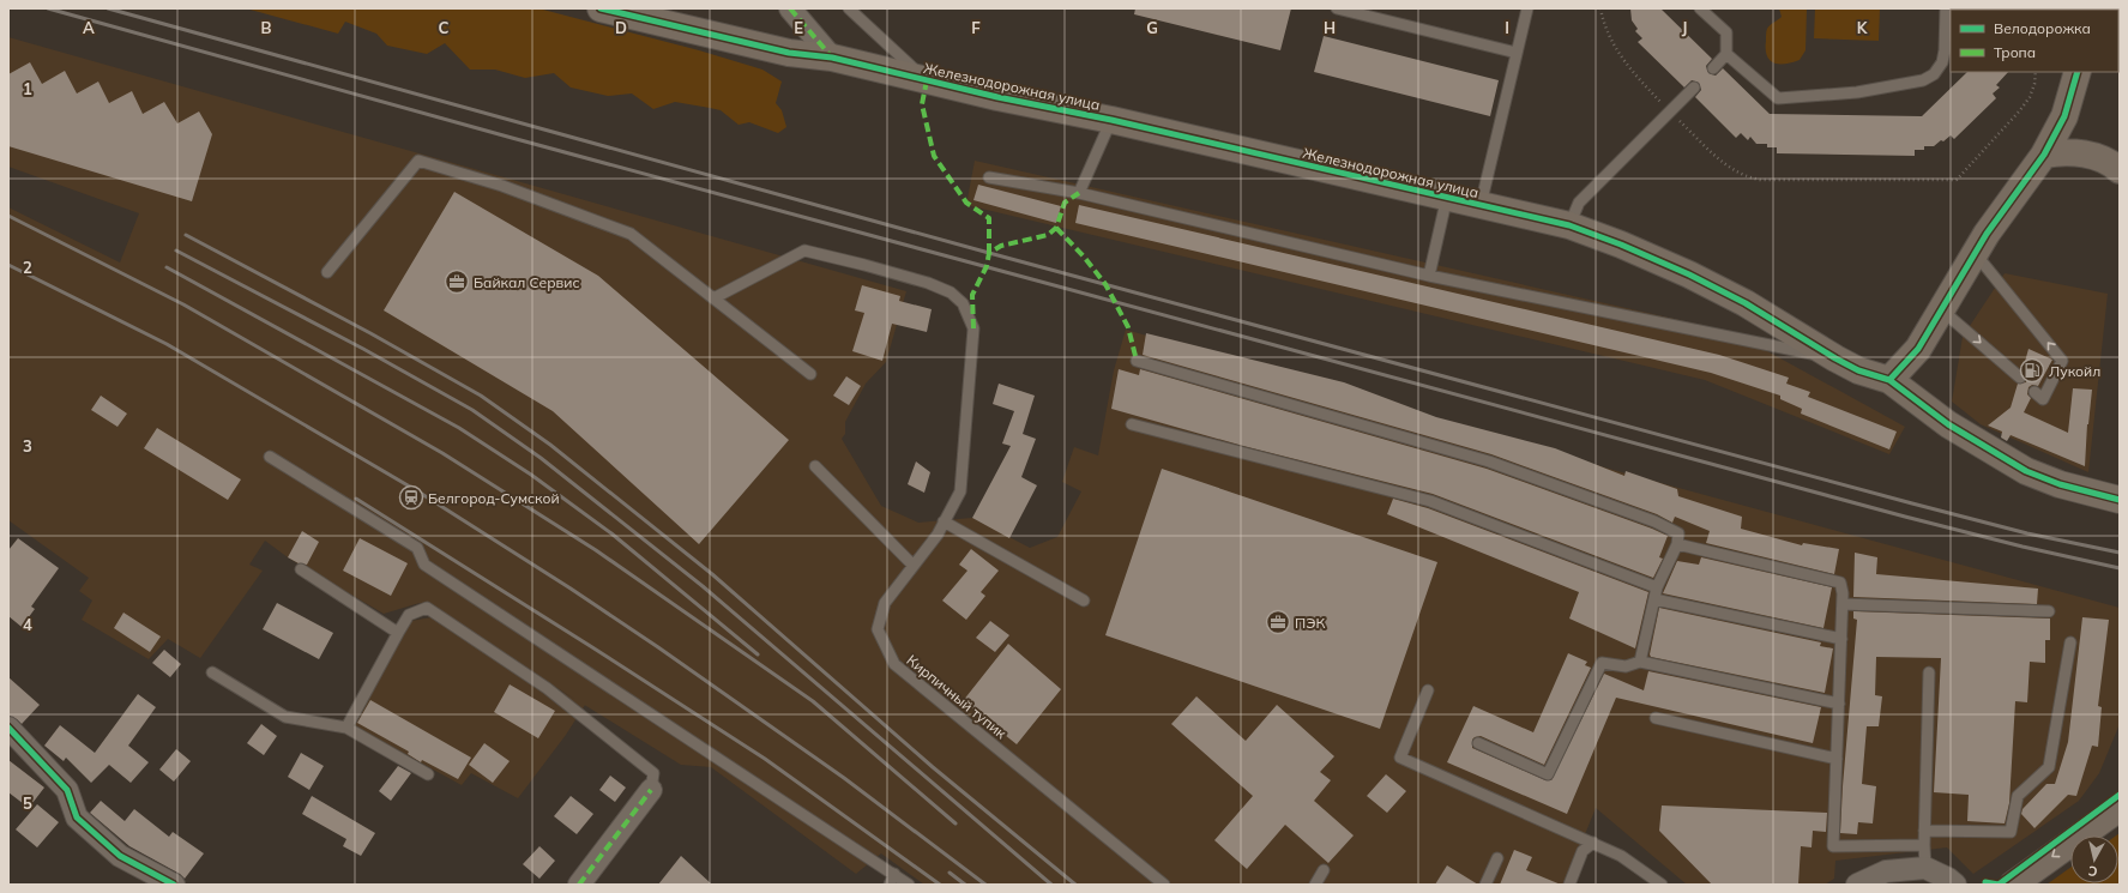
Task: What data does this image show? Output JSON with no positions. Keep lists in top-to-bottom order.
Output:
{
  "streets": {
    "street": ["Железнодорожная улица"],
    "lane": ["Кирпичный тупик"]
  },
  "places": {
    "office": ["Байкал Сервис", "ПЭК"],
    "fuel station": ["Лукойл"],
    "station": ["Белгород-Сумской"]
  },
  "legend": ["Велодорожка", "Тропа"],
  "north": "bottom",
  "grid": {
    "columns": [
      "A",
      "B",
      "C",
      "D",
      "E",
      "F",
      "G",
      "H",
      "I",
      "J",
      "K"
    ],
    "rows": [
      "1",
      "2",
      "3",
      "4",
      "5"
    ]
  }
}
